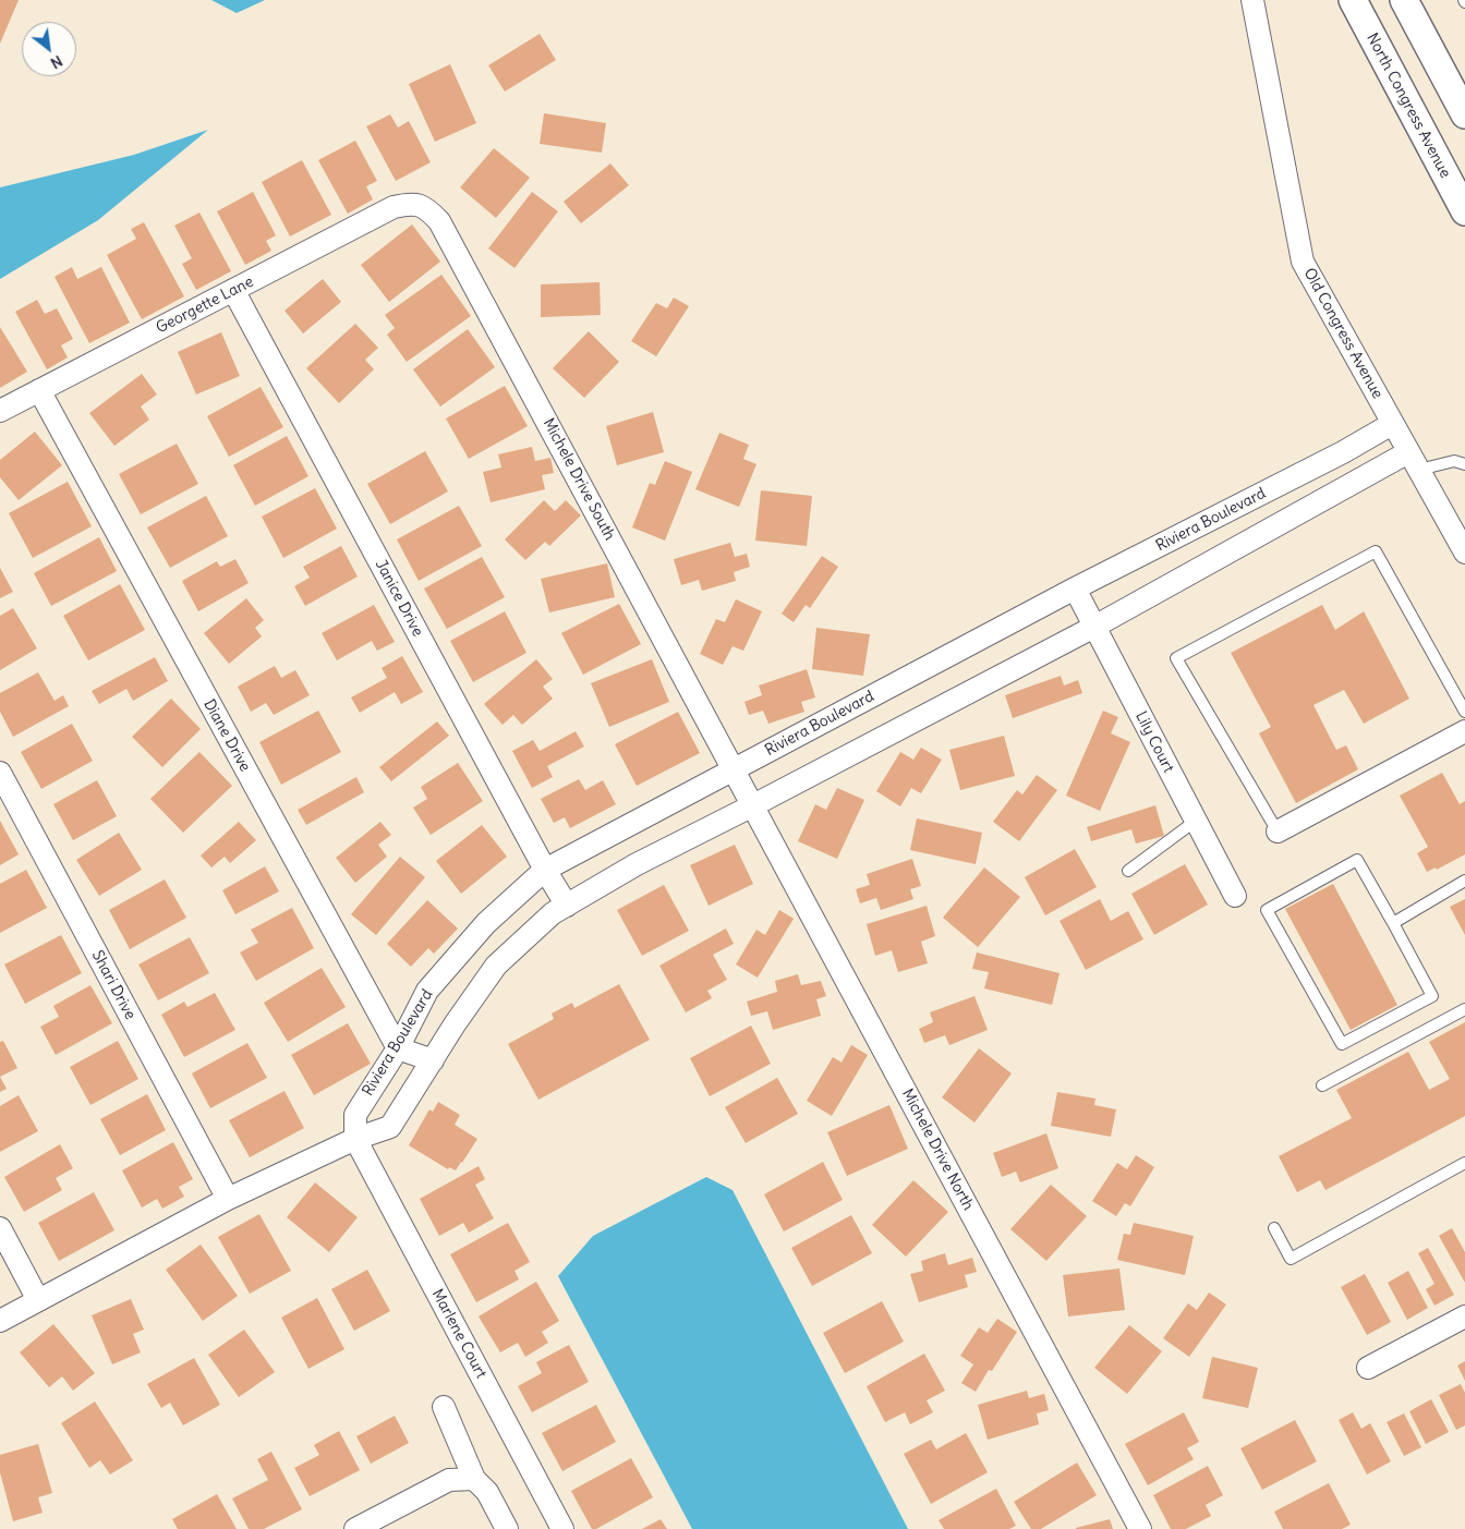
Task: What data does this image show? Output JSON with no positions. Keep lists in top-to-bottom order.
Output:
{
  "streets": {
    "street": [
      "North Congress Avenue",
      "Georgette Lane",
      "Old Congress Avenue",
      "Michele Drive South",
      "Riviera Boulevard",
      "Janice Drive",
      "Diane Drive",
      "Lily Court",
      "Shari Drive",
      "Michele Drive North",
      "Marlene Court"
    ]
  },
  "crossings": [
    ["Georgette Lane", "Michele Drive South"],
    ["Georgette Lane", "Janice Drive"],
    ["Georgette Lane", "Diane Drive"],
    ["Old Congress Avenue", "Riviera Boulevard"],
    ["Michele Drive South", "Riviera Boulevard"],
    ["Michele Drive South", "Michele Drive North"],
    ["Riviera Boulevard", "Janice Drive"],
    ["Riviera Boulevard", "Diane Drive"],
    ["Riviera Boulevard", "Lily Court"],
    ["Riviera Boulevard", "Michele Drive North"],
    ["Riviera Boulevard", "Marlene Court"]
  ],
  "north": "bottom right"
}
